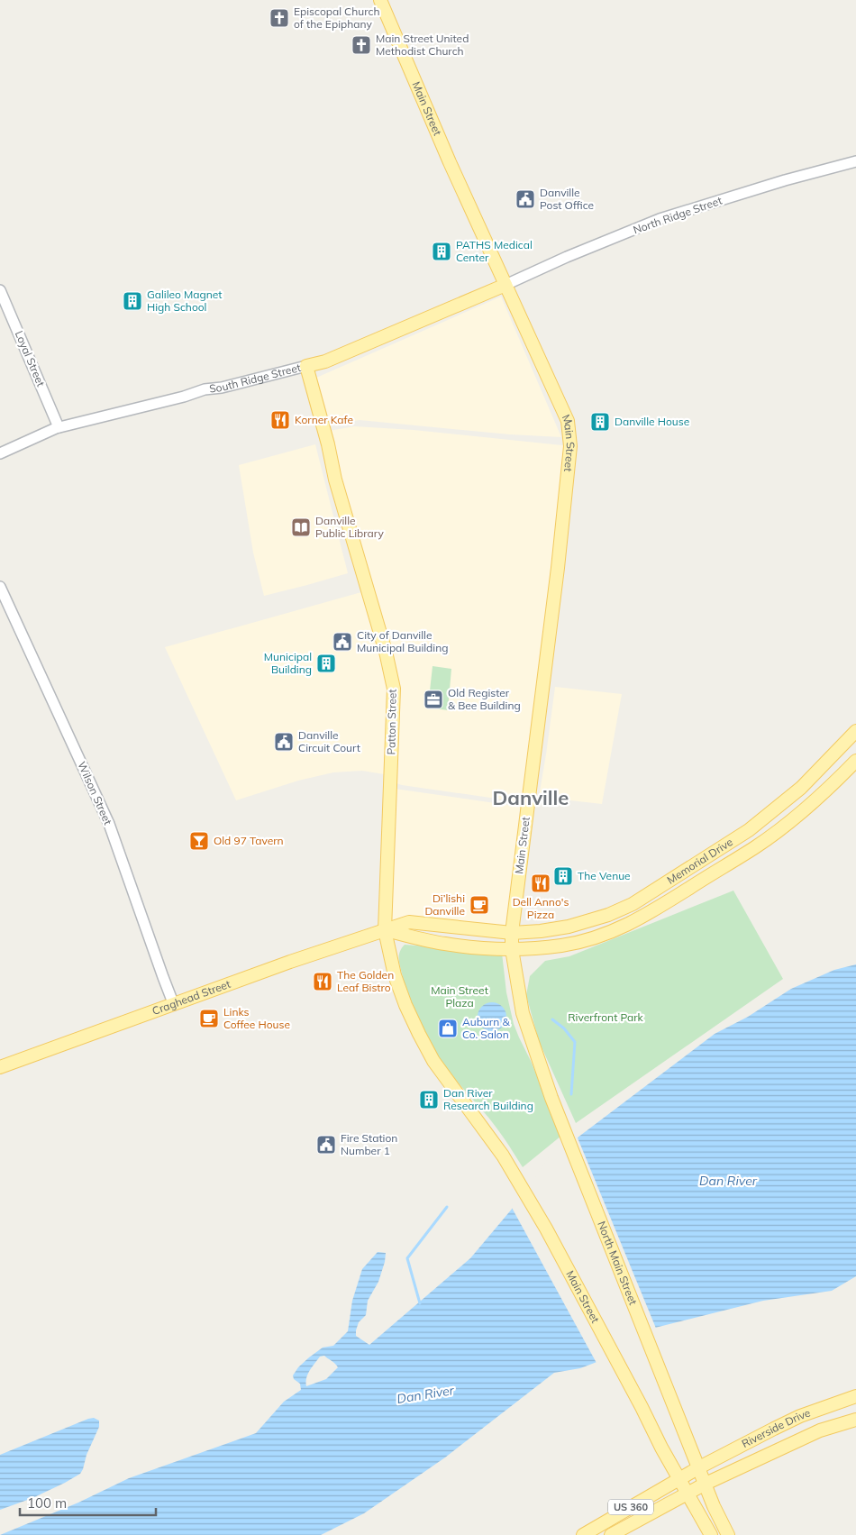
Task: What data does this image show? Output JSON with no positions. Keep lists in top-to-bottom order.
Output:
{
  "streets": {
    "main road": [
      "Main Street",
      "South Ridge Street",
      "Patton Street",
      "Memorial Drive",
      "Craghead Street",
      "North Main Street",
      "Riverside Drive",
      "US 360"
    ],
    "street": ["North Ridge Street", "Loyal Street", "Wilson Street"]
  },
  "crossings": [
    ["Main Street", "North Ridge Street"],
    ["Main Street", "South Ridge Street"],
    ["Main Street", "Patton Street"],
    ["Main Street", "Memorial Drive"],
    ["Main Street", "Craghead Street"],
    ["Main Street", "North Main Street"],
    ["Main Street", "US 360"],
    ["North Ridge Street", "South Ridge Street"],
    ["Loyal Street", "South Ridge Street"],
    ["South Ridge Street", "Patton Street"],
    ["Patton Street", "Craghead Street"],
    ["Wilson Street", "Craghead Street"],
    ["Memorial Drive", "Craghead Street"],
    ["Memorial Drive", "North Main Street"],
    ["North Main Street", "Riverside Drive"],
    ["North Main Street", "US 360"],
    ["Riverside Drive", "US 360"]
  ],
  "districts": ["Danville"],
  "water": ["Dan River"],
  "parks": ["Main Street Plaza", "Riverfront Park"],
  "places": {
    "church": ["Episcopal Church of the Epiphany", "Main Street United Methodist Church"],
    "public building": [
      "Danville Post Office",
      "City of Danville Municipal Building",
      "Danville Circuit Court",
      "Fire Station Number 1"
    ],
    "building": [
      "PATHS Medical Center",
      "Galileo Magnet High School",
      "Danville House",
      "Municipal Building",
      "The Venue",
      "Dan River Research Building"
    ],
    "restaurant": ["Korner Kafe", "Dell Anno's Pizza", "The Golden Leaf Bistro"],
    "library": ["Danville Public Library"],
    "office": ["Old Register & Bee Building"],
    "bar": ["Old 97 Tavern"],
    "cafe": ["Di’lishi Danville", "Links Coffee House"],
    "shop": ["Auburn & Co. Salon"]
  },
  "scale_bar": "100 m"
}
